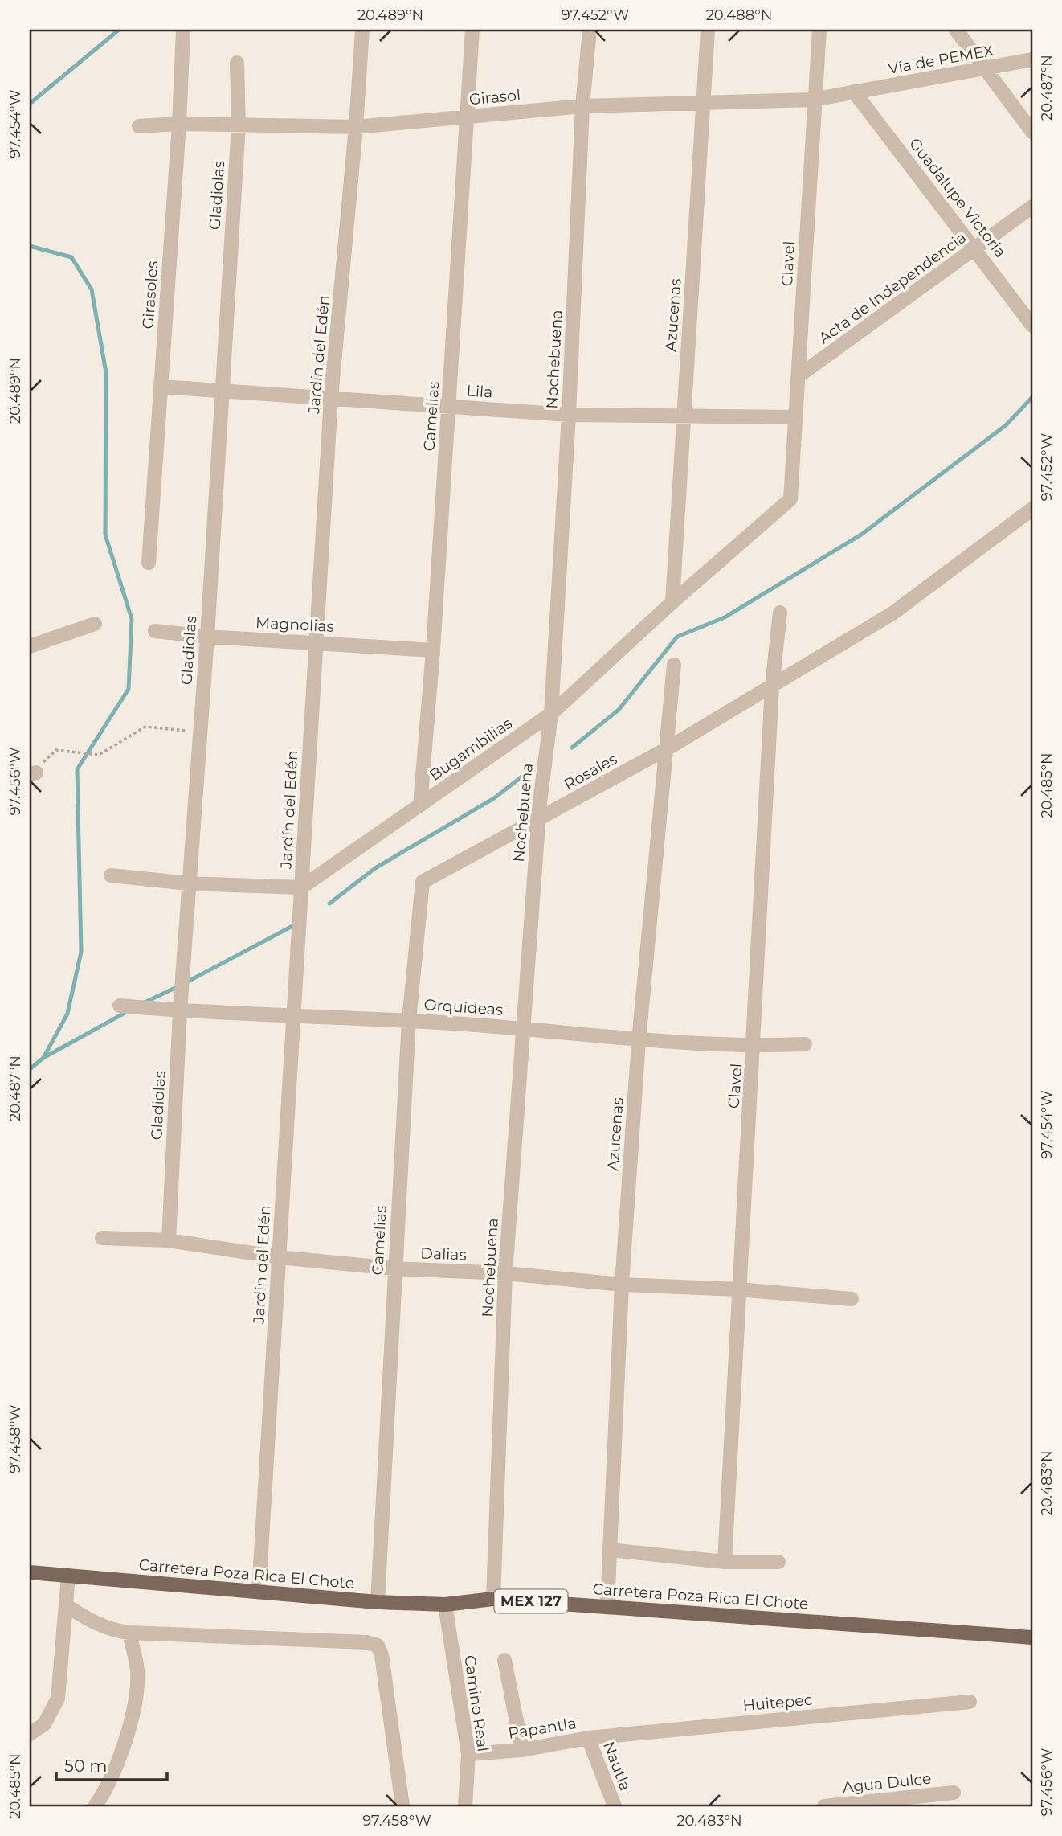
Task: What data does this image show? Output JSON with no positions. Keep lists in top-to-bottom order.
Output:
{
  "streets": {
    "main road": ["Carretera Poza Rica El Chote", "MEX 127"],
    "street": [
      "Vía de PEMEX",
      "Girasol",
      "Gladiolas",
      "Guadalupe Victoria",
      "Clavel",
      "Acta de Independencia",
      "Girasoles",
      "Azucenas",
      "Jardín del Edén",
      "Nochebuena",
      "Lila",
      "Camelias",
      "Magnolias",
      "Bugambilias",
      "Rosales",
      "Orquídeas",
      "Dalias",
      "Huitepec",
      "Camino Real",
      "Papantla",
      "Nautla",
      "Agua Dulce"
    ]
  },
  "crossings": [
    ["Vía de PEMEX", "Girasol"],
    ["Vía de PEMEX", "Guadalupe Victoria"],
    ["Girasol", "Gladiolas"],
    ["Girasol", "Guadalupe Victoria"],
    ["Girasol", "Clavel"],
    ["Girasol", "Girasoles"],
    ["Girasol", "Azucenas"],
    ["Girasol", "Jardín del Edén"],
    ["Girasol", "Nochebuena"],
    ["Girasol", "Camelias"],
    ["Gladiolas", "Lila"],
    ["Gladiolas", "Magnolias"],
    ["Gladiolas", "Orquídeas"],
    ["Gladiolas", "Dalias"],
    ["Guadalupe Victoria", "Acta de Independencia"],
    ["Clavel", "Acta de Independencia"],
    ["Clavel", "Lila"],
    ["Clavel", "Bugambilias"],
    ["Clavel", "Rosales"],
    ["Clavel", "Orquídeas"],
    ["Clavel", "Dalias"],
    ["Girasoles", "Lila"],
    ["Azucenas", "Lila"],
    ["Azucenas", "Bugambilias"],
    ["Azucenas", "Rosales"],
    ["Azucenas", "Orquídeas"],
    ["Azucenas", "Dalias"],
    ["Azucenas", "Carretera Poza Rica El Chote"],
    ["Jardín del Edén", "Lila"],
    ["Jardín del Edén", "Magnolias"],
    ["Jardín del Edén", "Bugambilias"],
    ["Jardín del Edén", "Orquídeas"],
    ["Jardín del Edén", "Dalias"],
    ["Jardín del Edén", "Carretera Poza Rica El Chote"],
    ["Nochebuena", "Lila"],
    ["Nochebuena", "Bugambilias"],
    ["Nochebuena", "Rosales"],
    ["Nochebuena", "Orquídeas"],
    ["Nochebuena", "Dalias"],
    ["Nochebuena", "Carretera Poza Rica El Chote"],
    ["Lila", "Camelias"],
    ["Camelias", "Magnolias"],
    ["Camelias", "Bugambilias"],
    ["Camelias", "Rosales"],
    ["Camelias", "Orquídeas"],
    ["Camelias", "Dalias"],
    ["Camelias", "Carretera Poza Rica El Chote"],
    ["Carretera Poza Rica El Chote", "Camino Real"],
    ["Huitepec", "Papantla"],
    ["Huitepec", "Nautla"],
    ["Camino Real", "Papantla"],
    ["Papantla", "Nautla"]
  ],
  "scale_bar": "50 m",
  "coordinates": [
    "20.489°N",
    "97.452°W",
    "20.488°N",
    "20.487°N",
    "97.454°W",
    "97.456°W",
    "20.485°N",
    "97.458°W",
    "20.483°N"
  ]
}
